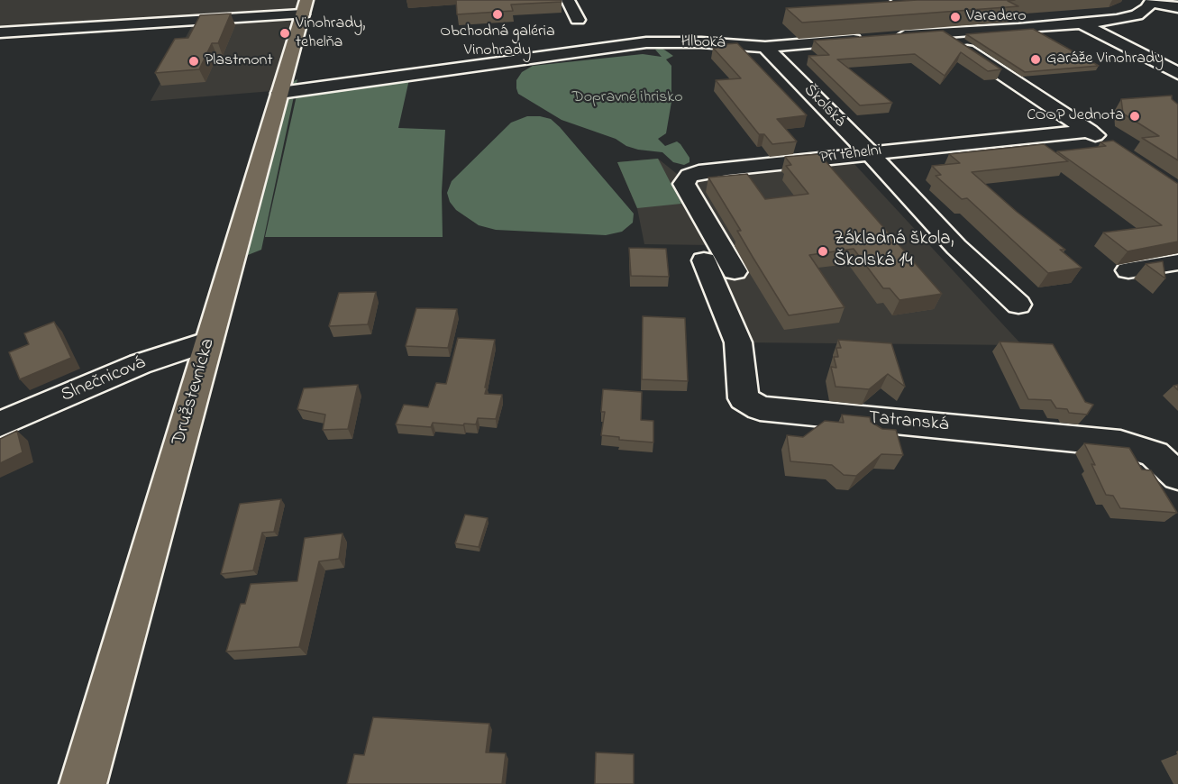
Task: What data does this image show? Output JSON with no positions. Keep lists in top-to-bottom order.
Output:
{
  "streets": {
    "main road": ["Družstevnícka"],
    "street": [
      "Hlboká",
      "Školská",
      "Pri tehelni",
      "Slnečnicová",
      "Tatranská"
    ]
  },
  "crossings": [
    ["Hlboká", "Školská"],
    ["Hlboká", "Družstevnícka"],
    ["Školská", "Pri tehelni"],
    ["Slnečnicová", "Družstevnícka"]
  ],
  "parks": ["Dopravné ihrisko"],
  "places": [
    "Obchodná galéria Vinohrady",
    "Varadero",
    "Vinohrady, tehelňa",
    "Garáže Vinohrady",
    "Plastmont",
    "COOP Jednota",
    "Základná škola, Školská 14"
  ]
}
